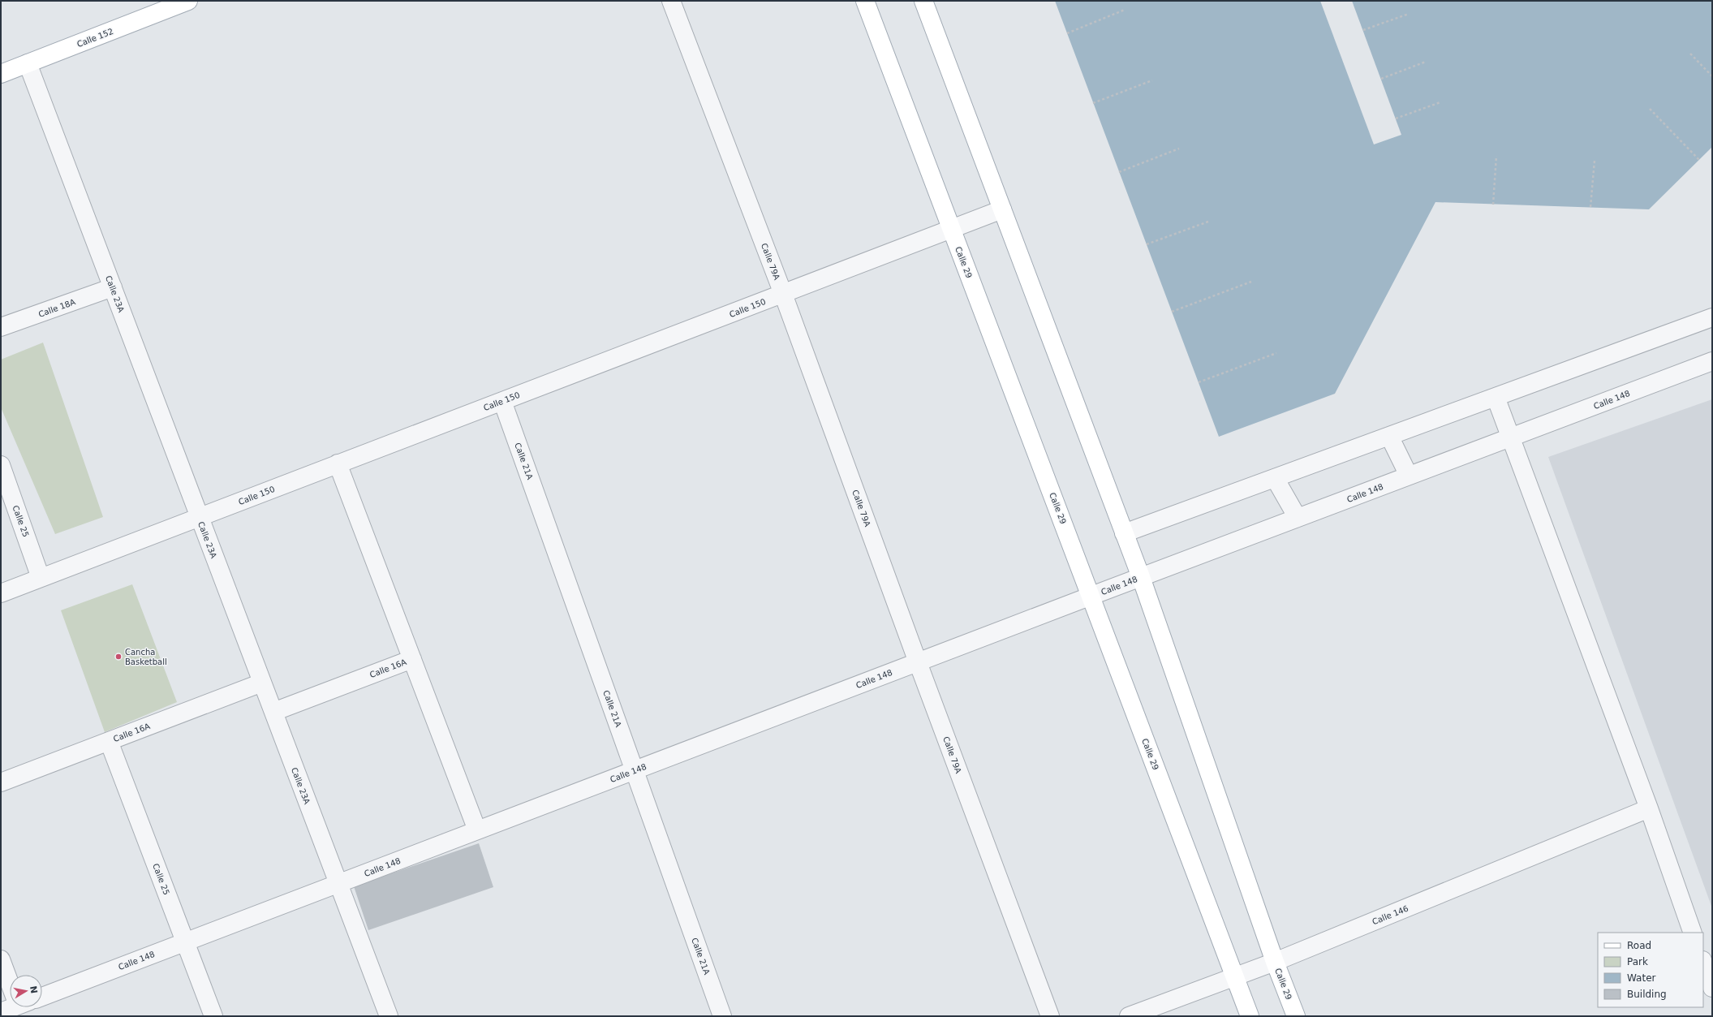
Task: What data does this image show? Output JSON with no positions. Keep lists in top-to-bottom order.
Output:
{
  "streets": {
    "main road": ["Calle 152", "Calle 29"],
    "street": [
      "Calle 79A",
      "Calle 23A",
      "Calle 18A",
      "Calle 150",
      "Calle 148",
      "Calle 21A",
      "Calle 25",
      "Calle 16A",
      "Calle 146"
    ]
  },
  "crossings": [
    ["Calle 152", "Calle 23A"],
    ["Calle 79A", "Calle 150"],
    ["Calle 79A", "Calle 148"],
    ["Calle 29", "Calle 150"],
    ["Calle 29", "Calle 148"],
    ["Calle 29", "Calle 146"],
    ["Calle 23A", "Calle 18A"],
    ["Calle 23A", "Calle 150"],
    ["Calle 23A", "Calle 148"],
    ["Calle 23A", "Calle 16A"],
    ["Calle 150", "Calle 21A"],
    ["Calle 150", "Calle 25"],
    ["Calle 148", "Calle 21A"],
    ["Calle 148", "Calle 25"],
    ["Calle 25", "Calle 16A"]
  ],
  "places": ["Cancha Basketball"],
  "legend": [
    "Road",
    "Park",
    "Water",
    "Building"
  ],
  "north": "right"
}
